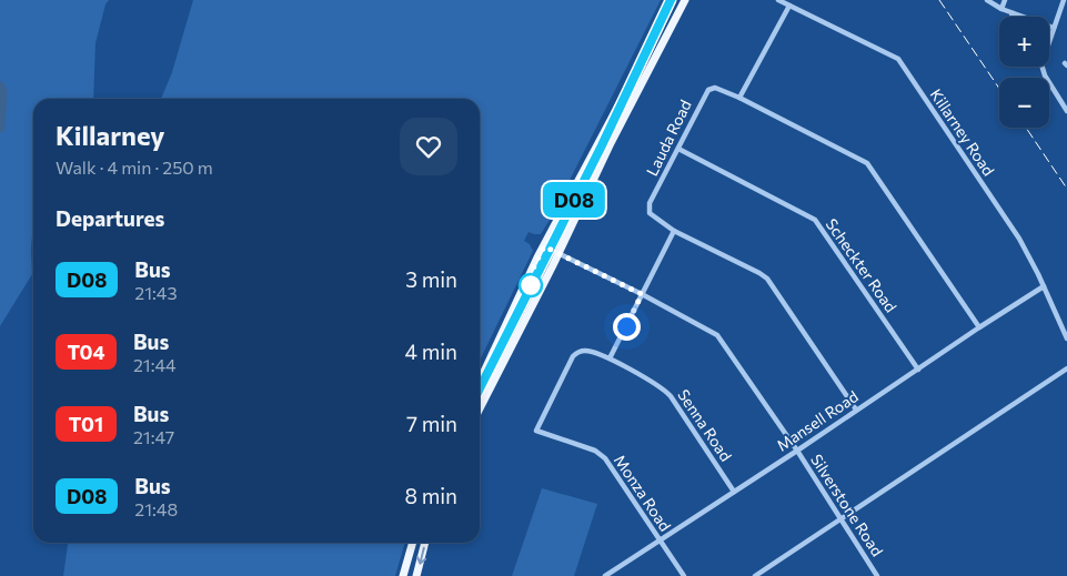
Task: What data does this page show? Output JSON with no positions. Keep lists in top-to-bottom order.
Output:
{
  "streets": {
    "street": [
      "Killarney Road",
      "Lauda Road",
      "Scheckter Road",
      "Mansell Road",
      "Senna Road",
      "Monza Road",
      "Silverstone Road"
    ]
  },
  "crossings": [
    ["Killarney Road", "Mansell Road"],
    ["Lauda Road", "Scheckter Road"],
    ["Lauda Road", "Mansell Road"],
    ["Scheckter Road", "Mansell Road"],
    ["Mansell Road", "Senna Road"],
    ["Mansell Road", "Monza Road"],
    ["Mansell Road", "Silverstone Road"],
    ["Senna Road", "Monza Road"]
  ],
  "lines": ["bus line D08"],
  "page": {
    "on_map": "D08",
    "map_buttons": ["+", "−"],
    "heading": [
      ["Killarney", "Walk · 4 min · 250 m"],
      "Departures"
    ],
    "list": [
      {
        "mark": "D08",
        "name": "Bus",
        "note": "21:43",
        "value": "3 min"
      },
      {
        "mark": "T04",
        "name": "Bus",
        "note": "21:44",
        "value": "4 min"
      },
      {
        "mark": "T01",
        "name": "Bus",
        "note": "21:47",
        "value": "7 min"
      },
      {
        "mark": "D08",
        "name": "Bus",
        "note": "21:48",
        "value": "8 min"
      }
    ]
  }
}
